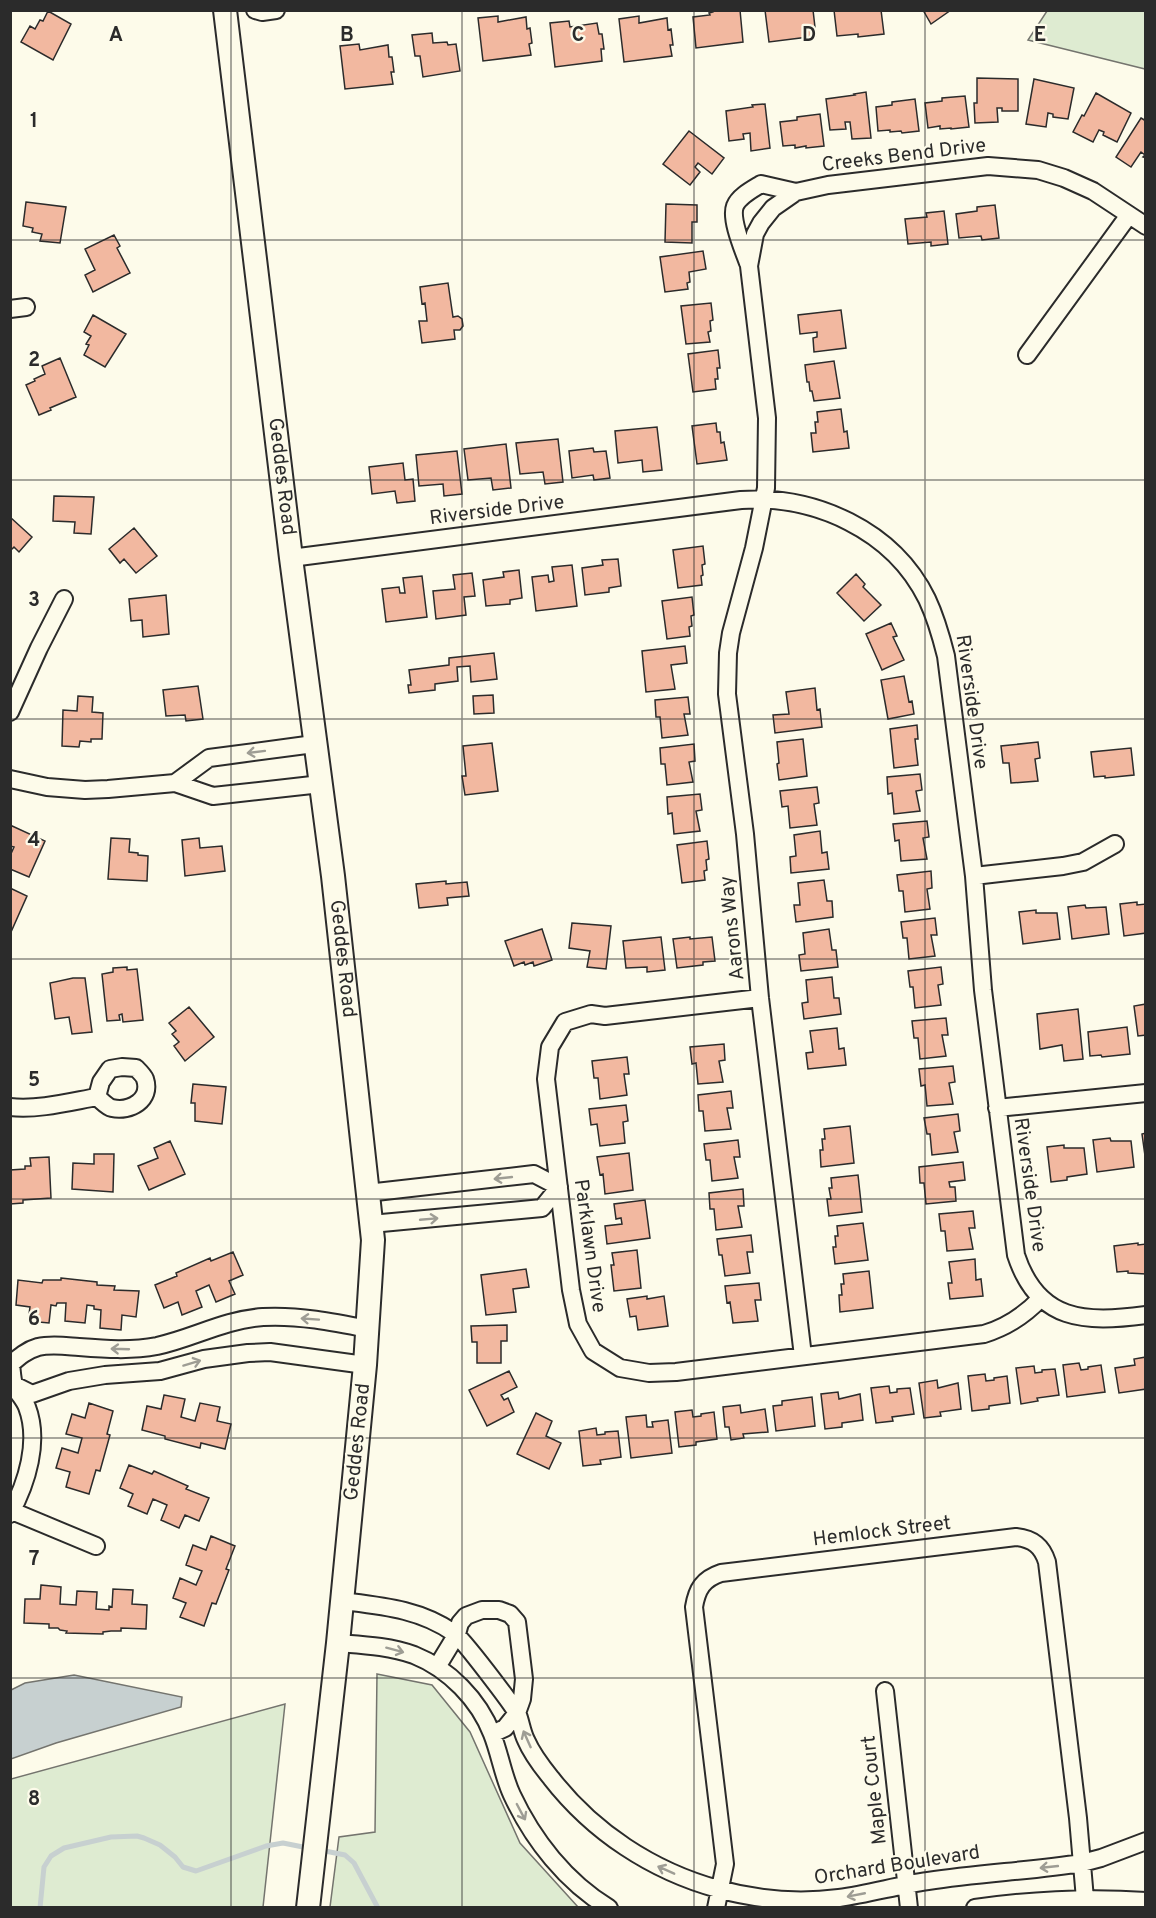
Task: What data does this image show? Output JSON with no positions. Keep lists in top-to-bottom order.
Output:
{
  "streets": {
    "main road": ["Geddes Road"],
    "street": [
      "Creeks Bend Drive",
      "Riverside Drive",
      "Aarons Way",
      "Parklawn Drive",
      "Hemlock Street",
      "Maple Court",
      "Orchard Boulevard"
    ]
  },
  "crossings": [
    ["Creeks Bend Drive", "Riverside Drive"],
    ["Creeks Bend Drive", "Aarons Way"],
    ["Geddes Road", "Riverside Drive"],
    ["Geddes Road", "Orchard Boulevard"],
    ["Riverside Drive", "Aarons Way"],
    ["Riverside Drive", "Parklawn Drive"],
    ["Aarons Way", "Parklawn Drive"],
    ["Hemlock Street", "Orchard Boulevard"],
    ["Maple Court", "Orchard Boulevard"]
  ],
  "one_way": ["Orchard Boulevard"],
  "grid": {
    "columns": [
      "A",
      "B",
      "C",
      "D",
      "E"
    ],
    "rows": [
      "1",
      "2",
      "3",
      "4",
      "5",
      "6",
      "7",
      "8"
    ]
  }
}
